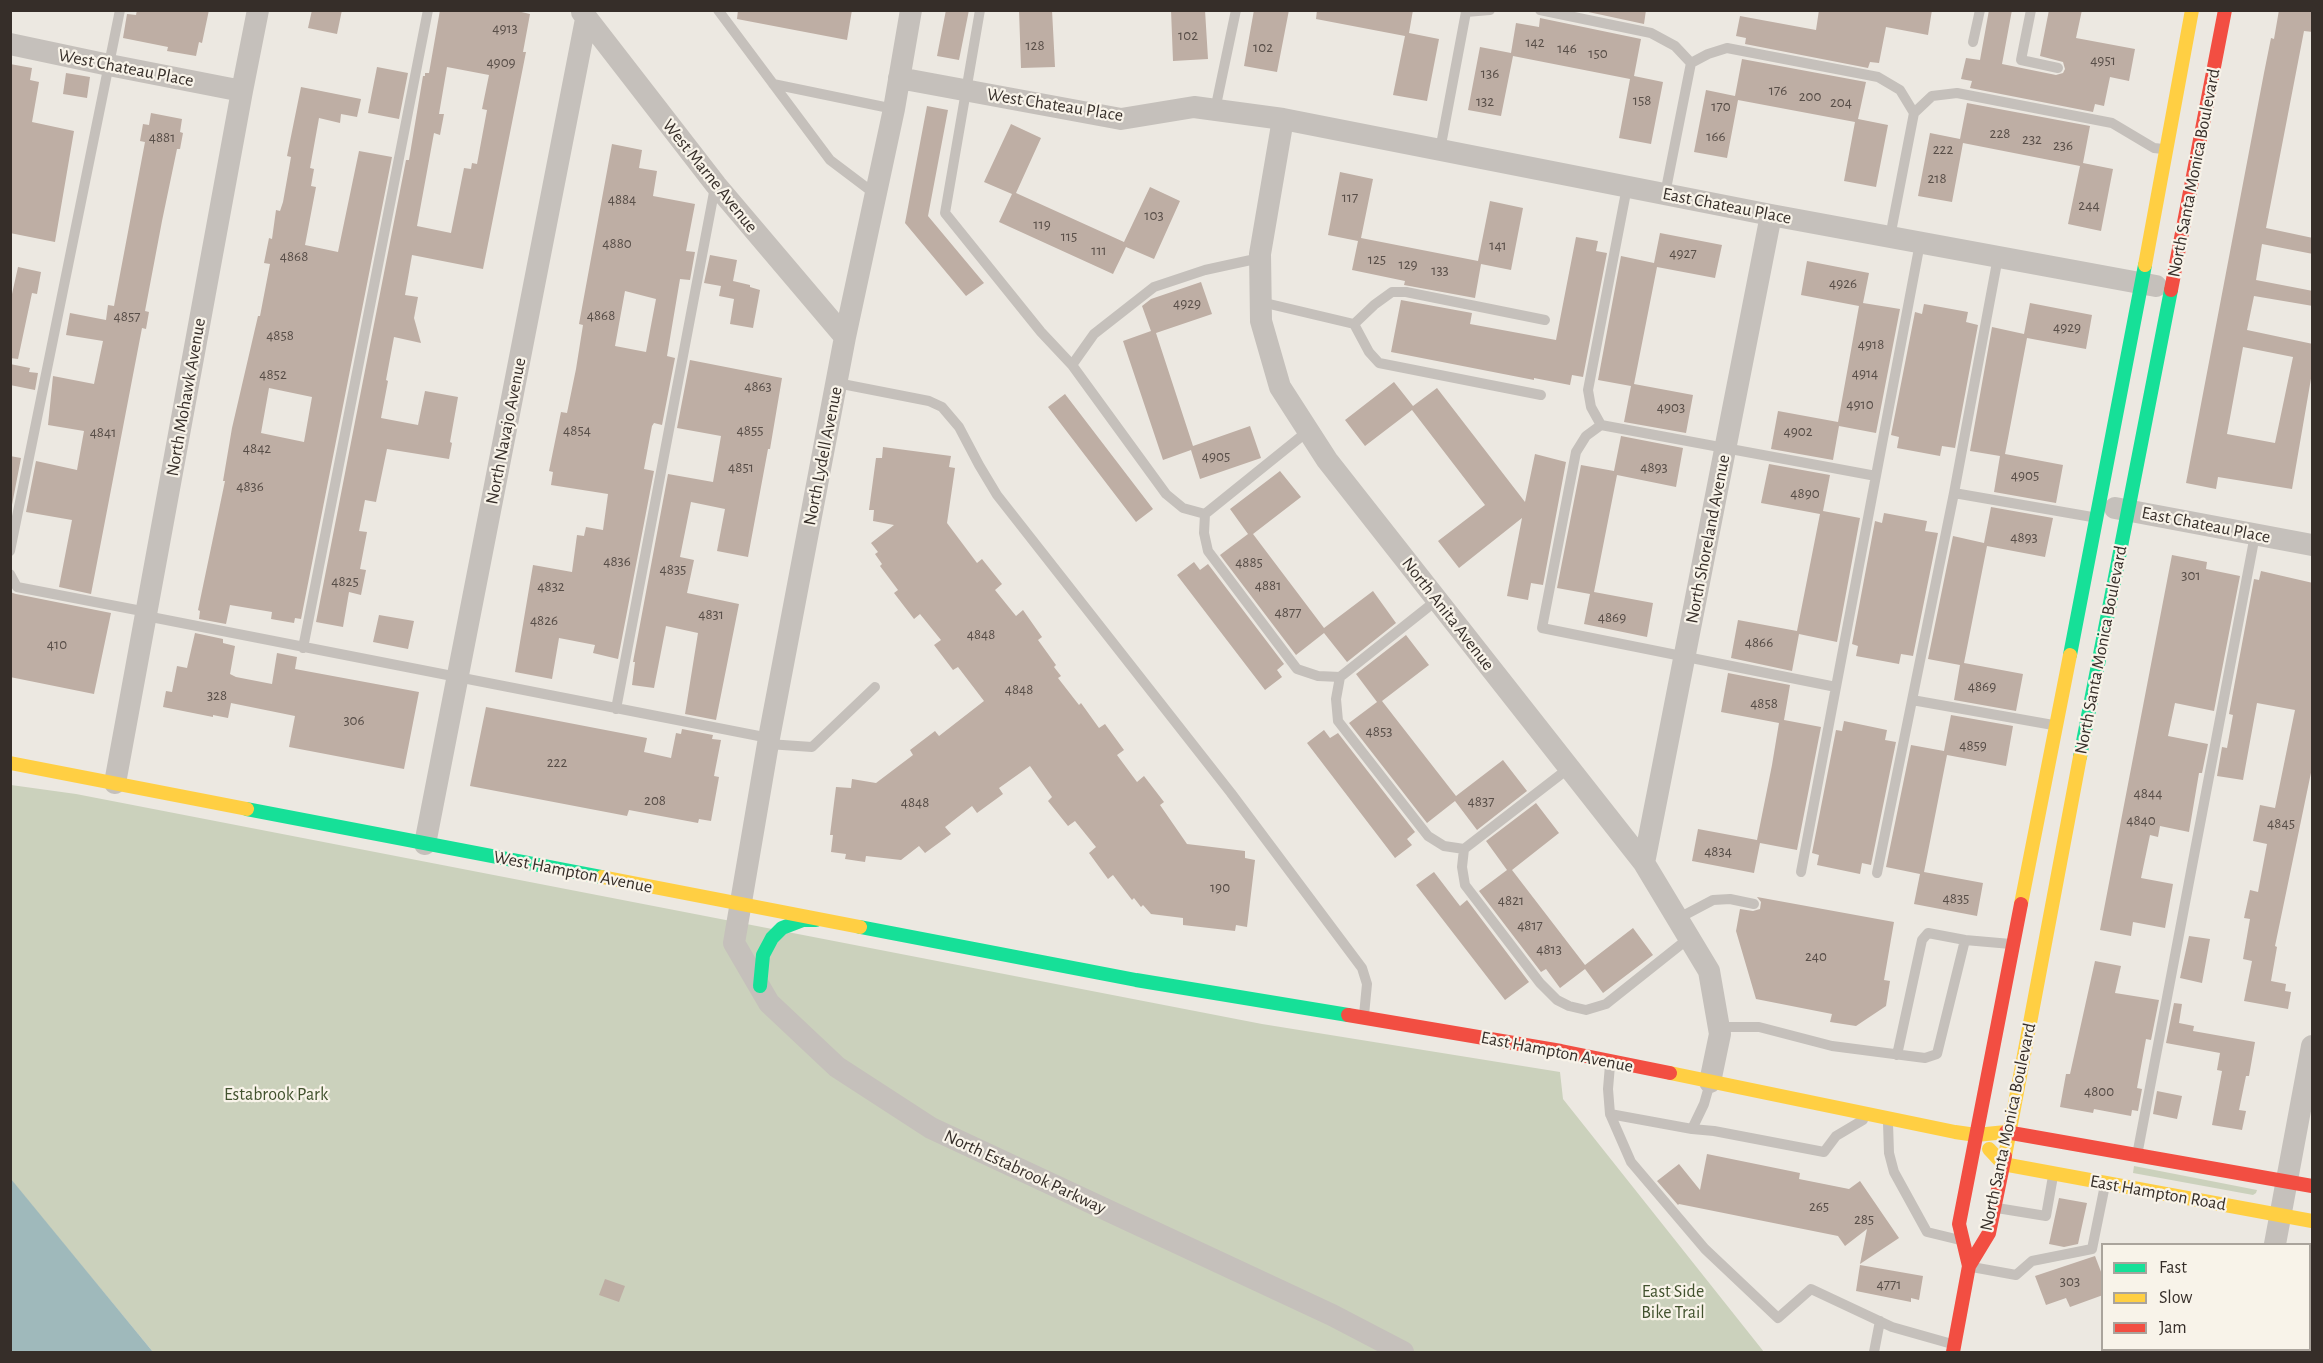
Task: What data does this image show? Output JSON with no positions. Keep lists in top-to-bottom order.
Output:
{
  "streets": {
    "main road": [
      "North Santa Monica Boulevard",
      "West Hampton Avenue",
      "East Hampton Avenue",
      "East Hampton Road"
    ],
    "street": [
      "West Chateau Place",
      "West Marne Avenue",
      "East Chateau Place",
      "North Mohawk Avenue",
      "North Navajo Avenue",
      "North Lydell Avenue",
      "North Shoreland Avenue",
      "North Anita Avenue",
      "North Estabrook Parkway"
    ]
  },
  "crossings": [
    ["West Chateau Place", "East Chateau Place"],
    ["West Chateau Place", "North Mohawk Avenue"],
    ["West Chateau Place", "North Lydell Avenue"],
    ["West Chateau Place", "North Anita Avenue"],
    ["North Santa Monica Boulevard", "East Chateau Place"],
    ["North Santa Monica Boulevard", "East Hampton Avenue"],
    ["North Santa Monica Boulevard", "East Hampton Road"],
    ["West Marne Avenue", "North Navajo Avenue"],
    ["West Marne Avenue", "North Lydell Avenue"],
    ["East Chateau Place", "North Shoreland Avenue"],
    ["East Chateau Place", "North Anita Avenue"],
    ["North Mohawk Avenue", "West Hampton Avenue"],
    ["North Navajo Avenue", "West Hampton Avenue"],
    ["North Lydell Avenue", "West Hampton Avenue"],
    ["North Lydell Avenue", "North Estabrook Parkway"],
    ["North Shoreland Avenue", "North Anita Avenue"],
    ["North Anita Avenue", "East Hampton Avenue"],
    ["West Hampton Avenue", "East Hampton Avenue"],
    ["West Hampton Avenue", "North Estabrook Parkway"],
    ["East Hampton Avenue", "East Hampton Road"]
  ],
  "parks": ["Estabrook Park", "East Side Bike Trail"],
  "house_numbers": [
    "4913",
    "102",
    "142",
    "128",
    "102",
    "146",
    "150",
    "4951",
    "4909",
    "136",
    "176",
    "200",
    "158",
    "132",
    "204",
    "170",
    "228",
    "166",
    "4881",
    "232",
    "236",
    "222",
    "218",
    "117",
    "4884",
    "244",
    "103",
    "119",
    "115",
    "4880",
    "141",
    "111",
    "4927",
    "4868",
    "125",
    "129",
    "133",
    "4926",
    "4929",
    "4868",
    "4857",
    "4929",
    "4858",
    "4918",
    "4914",
    "4852",
    "4863",
    "4910",
    "4903",
    "4854",
    "4855",
    "4902",
    "4841",
    "4842",
    "4905",
    "4851",
    "4893",
    "4905",
    "4836",
    "4890",
    "4893",
    "4836",
    "4885",
    "4835",
    "301",
    "4825",
    "4881",
    "4832",
    "4877",
    "4831",
    "4869",
    "4826",
    "4848",
    "4866",
    "410",
    "4869",
    "4848",
    "328",
    "4858",
    "306",
    "4853",
    "4859",
    "222",
    "4844",
    "208",
    "4837",
    "4848",
    "4840",
    "4845",
    "4834",
    "190",
    "4835",
    "4821",
    "4817",
    "4813",
    "240",
    "4800",
    "265",
    "285",
    "303",
    "4771"
  ],
  "legend": ["Fast", "Slow", "Jam"]
}
